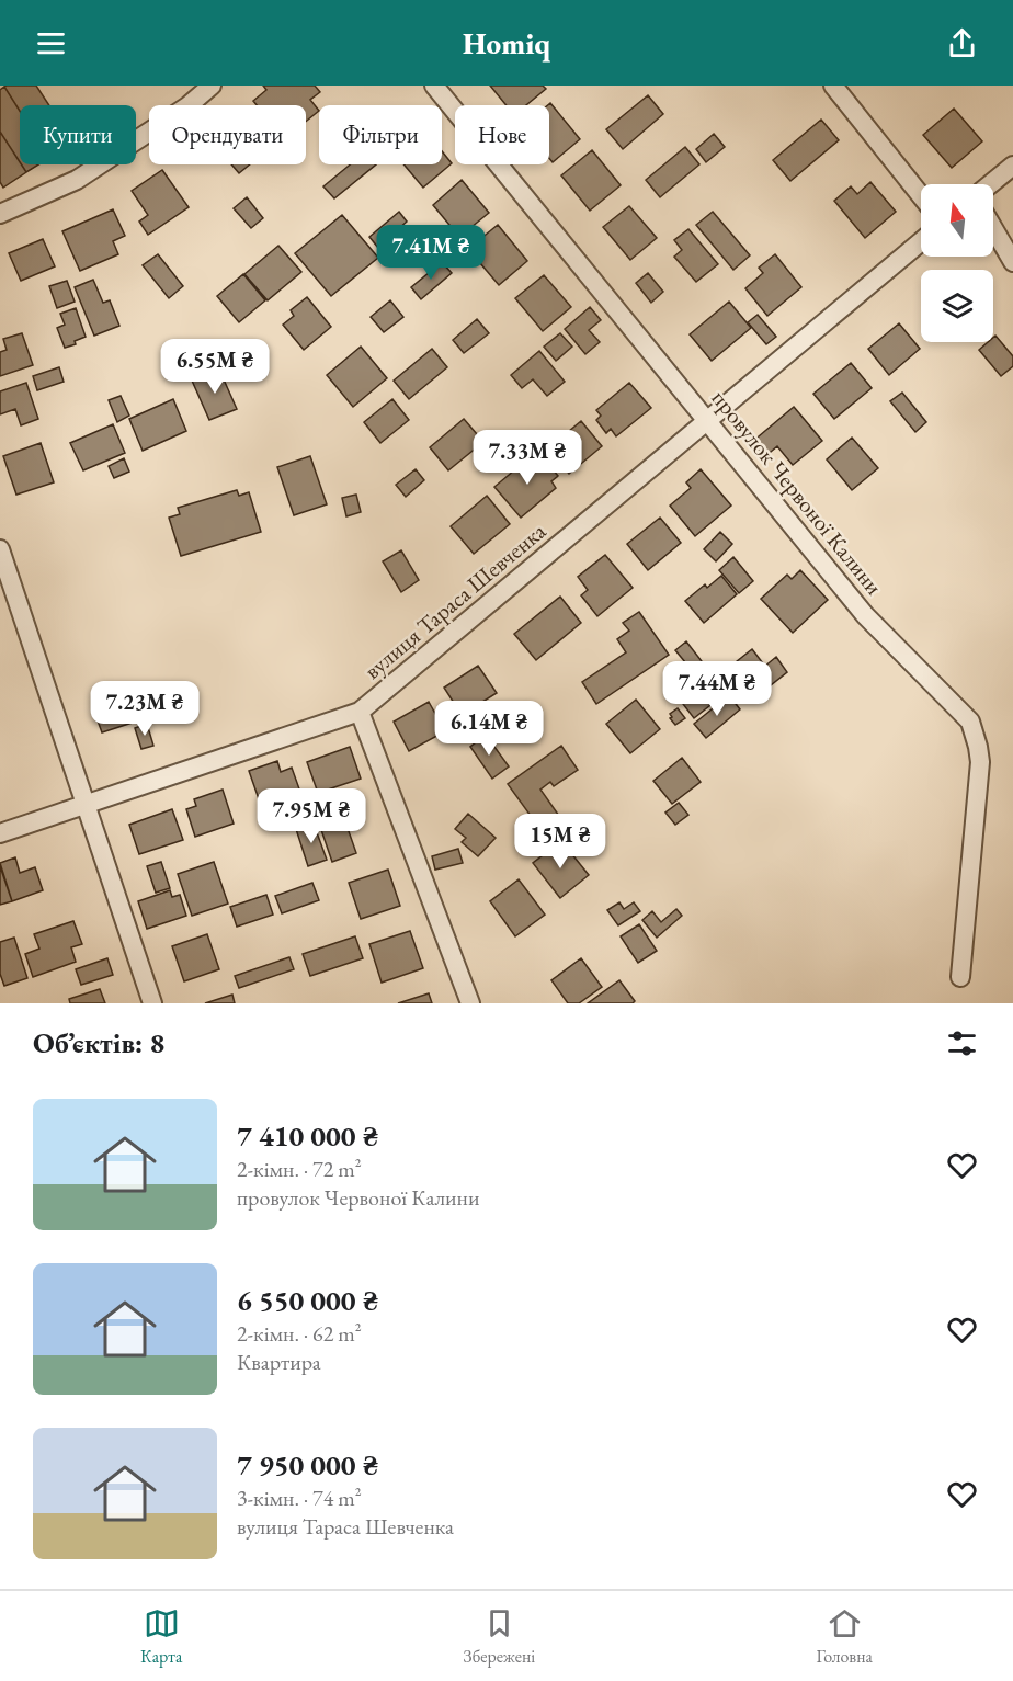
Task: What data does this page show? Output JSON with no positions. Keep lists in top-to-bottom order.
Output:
{
  "streets": {
    "street": ["провулок Червоної Калини", "вулиця Тараса Шевченка"]
  },
  "crossings": [
    ["провулок Червоної Калини", "вулиця Тараса Шевченка"]
  ],
  "north": "top",
  "page": {
    "header": "Homiq",
    "chip": [
      "Купити",
      "Орендувати",
      "Фільтри",
      "Нове"
    ],
    "price": [
      "7.41M ₴",
      "6.55M ₴",
      "7.33M ₴",
      "7.44M ₴",
      "7.23M ₴",
      "6.14M ₴",
      "7.95M ₴",
      "15M ₴"
    ],
    "heading": "Об’єктів: 8",
    "list": [
      {
        "name": "7 410 000 ₴",
        "note": "2-кімн. · 72 m² · провулок Червоної Калини"
      },
      {
        "name": "6 550 000 ₴",
        "note": "2-кімн. · 62 m² · Квартира"
      },
      {
        "name": "7 950 000 ₴",
        "note": "3-кімн. · 74 m² · вулиця Тараса Шевченка"
      }
    ],
    "tabs": ["Карта", "Збережені", "Головна"]
  }
}
